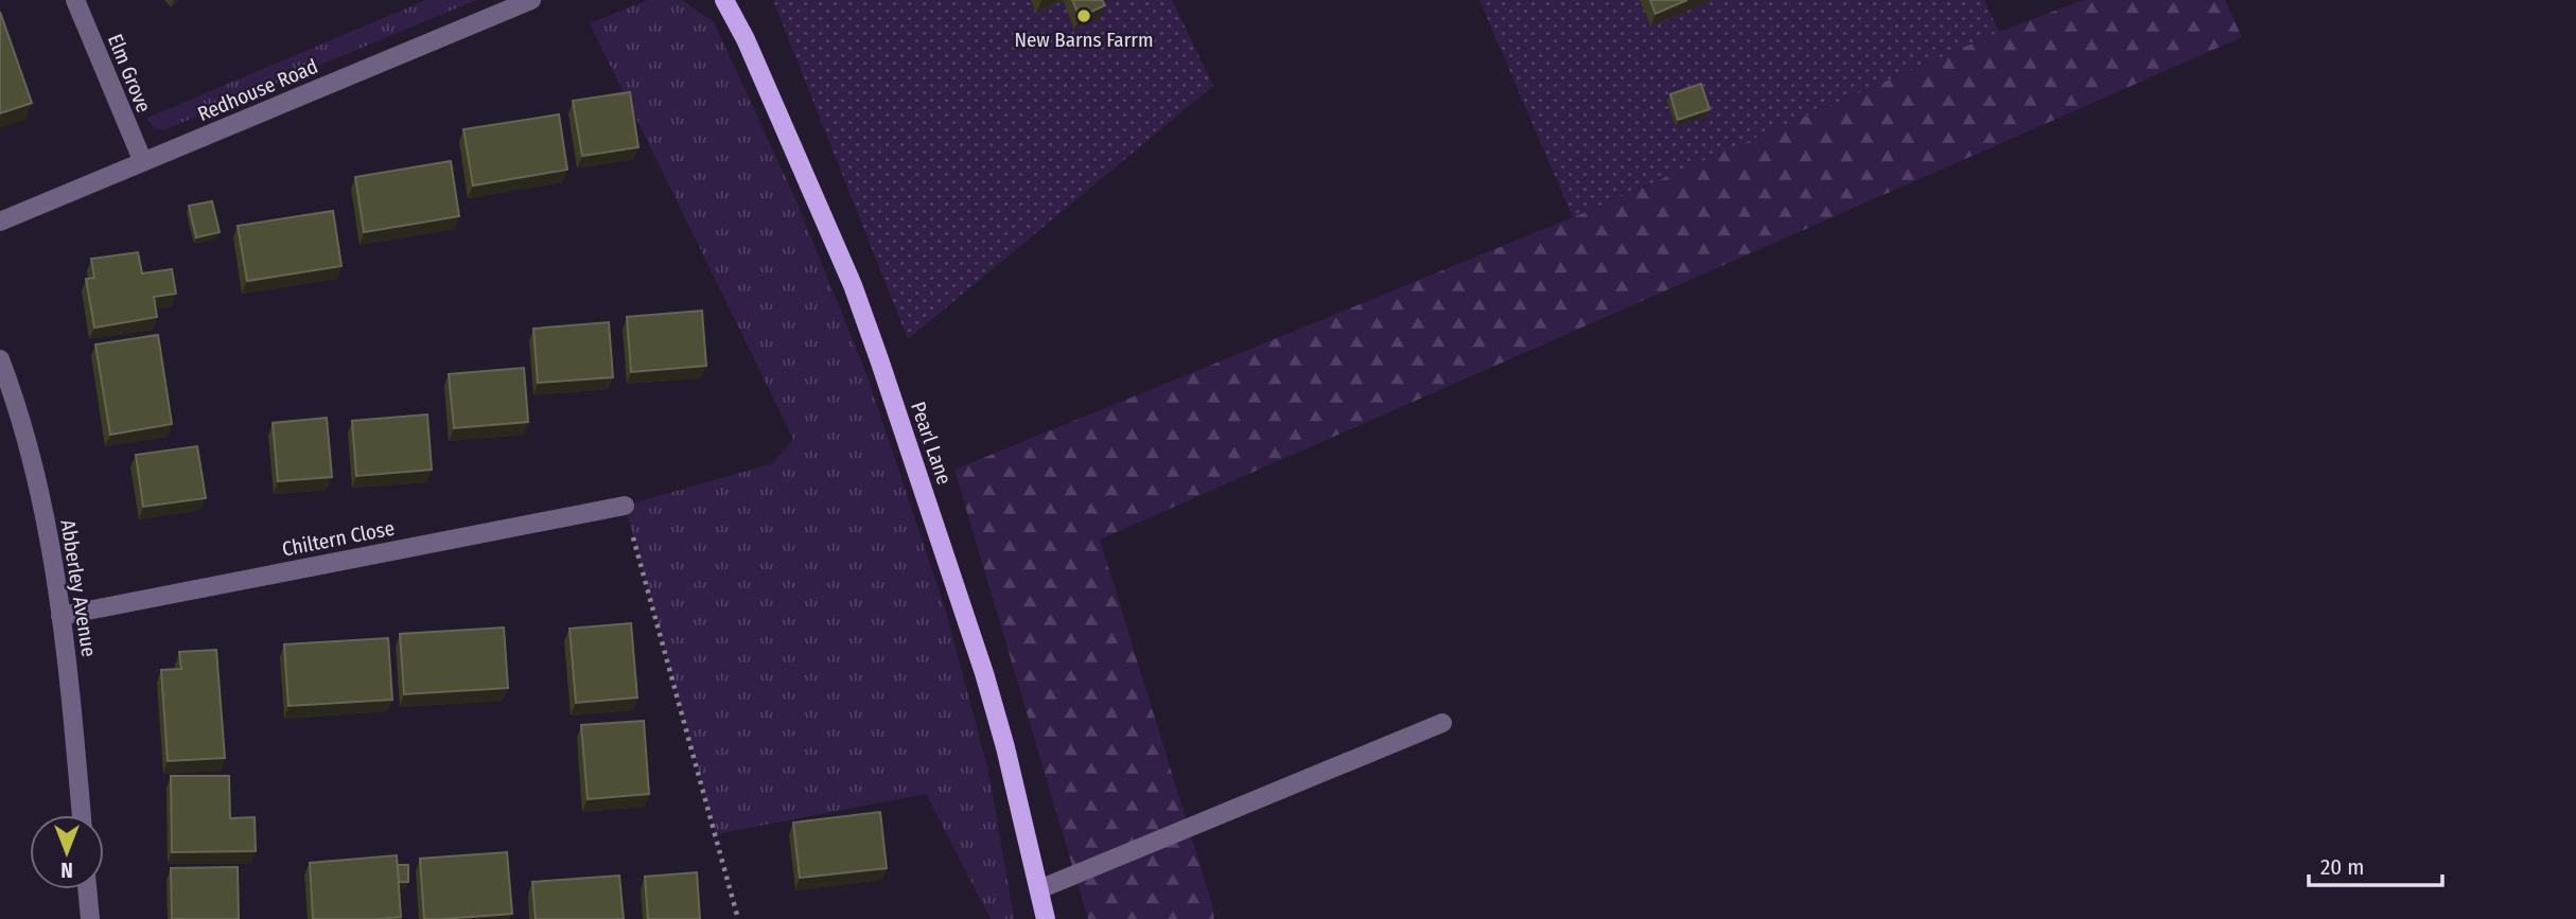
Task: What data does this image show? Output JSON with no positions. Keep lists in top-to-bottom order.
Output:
{
  "streets": {
    "main road": ["Pearl Lane"],
    "street": [
      "Elm Grove",
      "Redhouse Road",
      "Chiltern Close",
      "Abberley Avenue"
    ]
  },
  "crossings": [
    ["Elm Grove", "Redhouse Road"],
    ["Chiltern Close", "Abberley Avenue"]
  ],
  "places": ["New Barns Farrm"],
  "scale_bar": "20 m",
  "north": "bottom"
}
